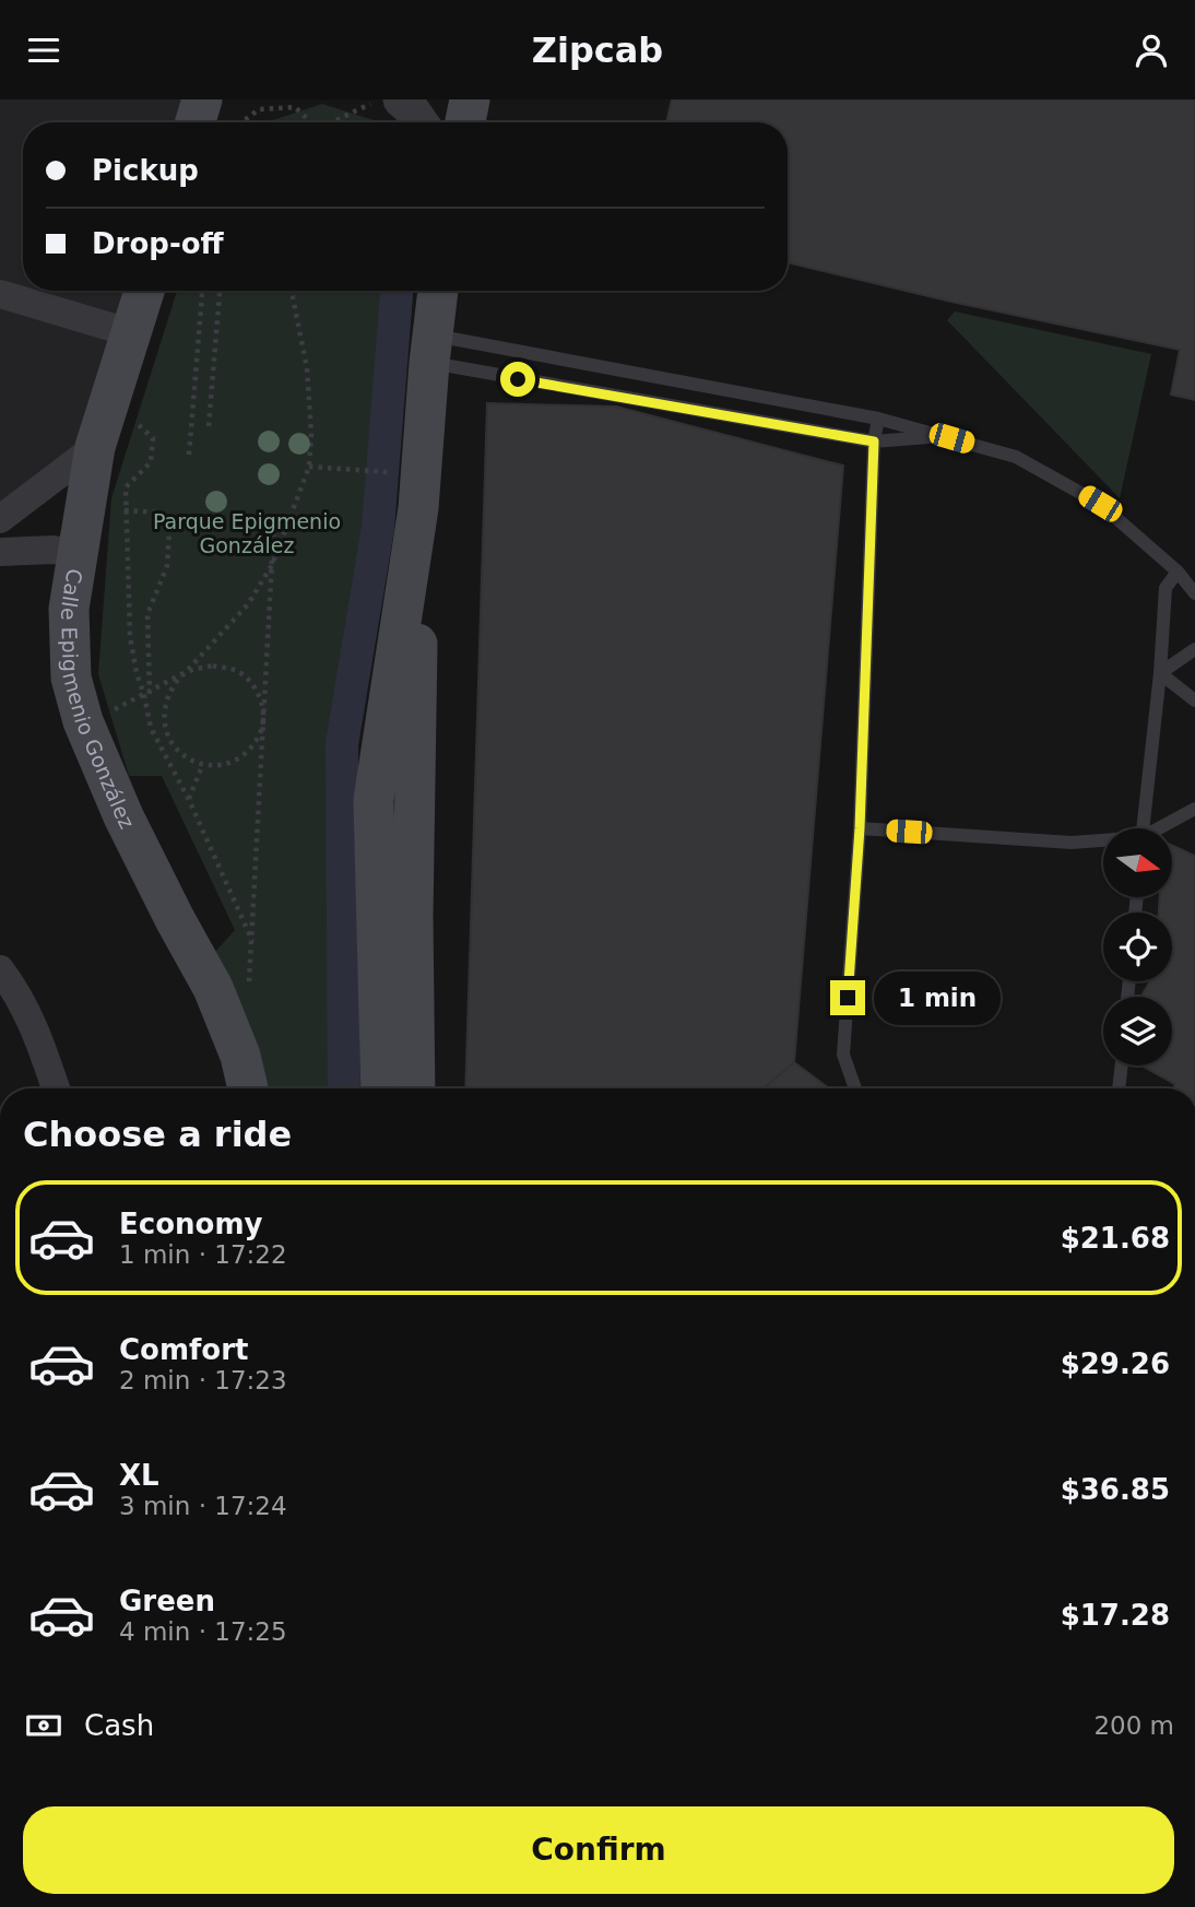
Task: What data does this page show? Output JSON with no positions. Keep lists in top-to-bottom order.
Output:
{
  "streets": {
    "main road": ["Calle Epigmenio González"]
  },
  "parks": ["Parque Epigmenio González"],
  "north": "right",
  "page": {
    "header": "Zipcab",
    "banner": ["Pickup", "Drop-off"],
    "bubble": "1 min",
    "heading": "Choose a ride",
    "list": [
      {
        "name": "Economy",
        "note": "1 min · 17:22",
        "value": "$21.68"
      },
      {
        "name": "Comfort",
        "note": "2 min · 17:23",
        "value": "$29.26"
      },
      {
        "name": "XL",
        "note": "3 min · 17:24",
        "value": "$36.85"
      },
      {
        "name": "Green",
        "note": "4 min · 17:25",
        "value": "$17.28"
      }
    ],
    "pay": ["Cash", "200 m"],
    "buttons": "Confirm"
  }
}
